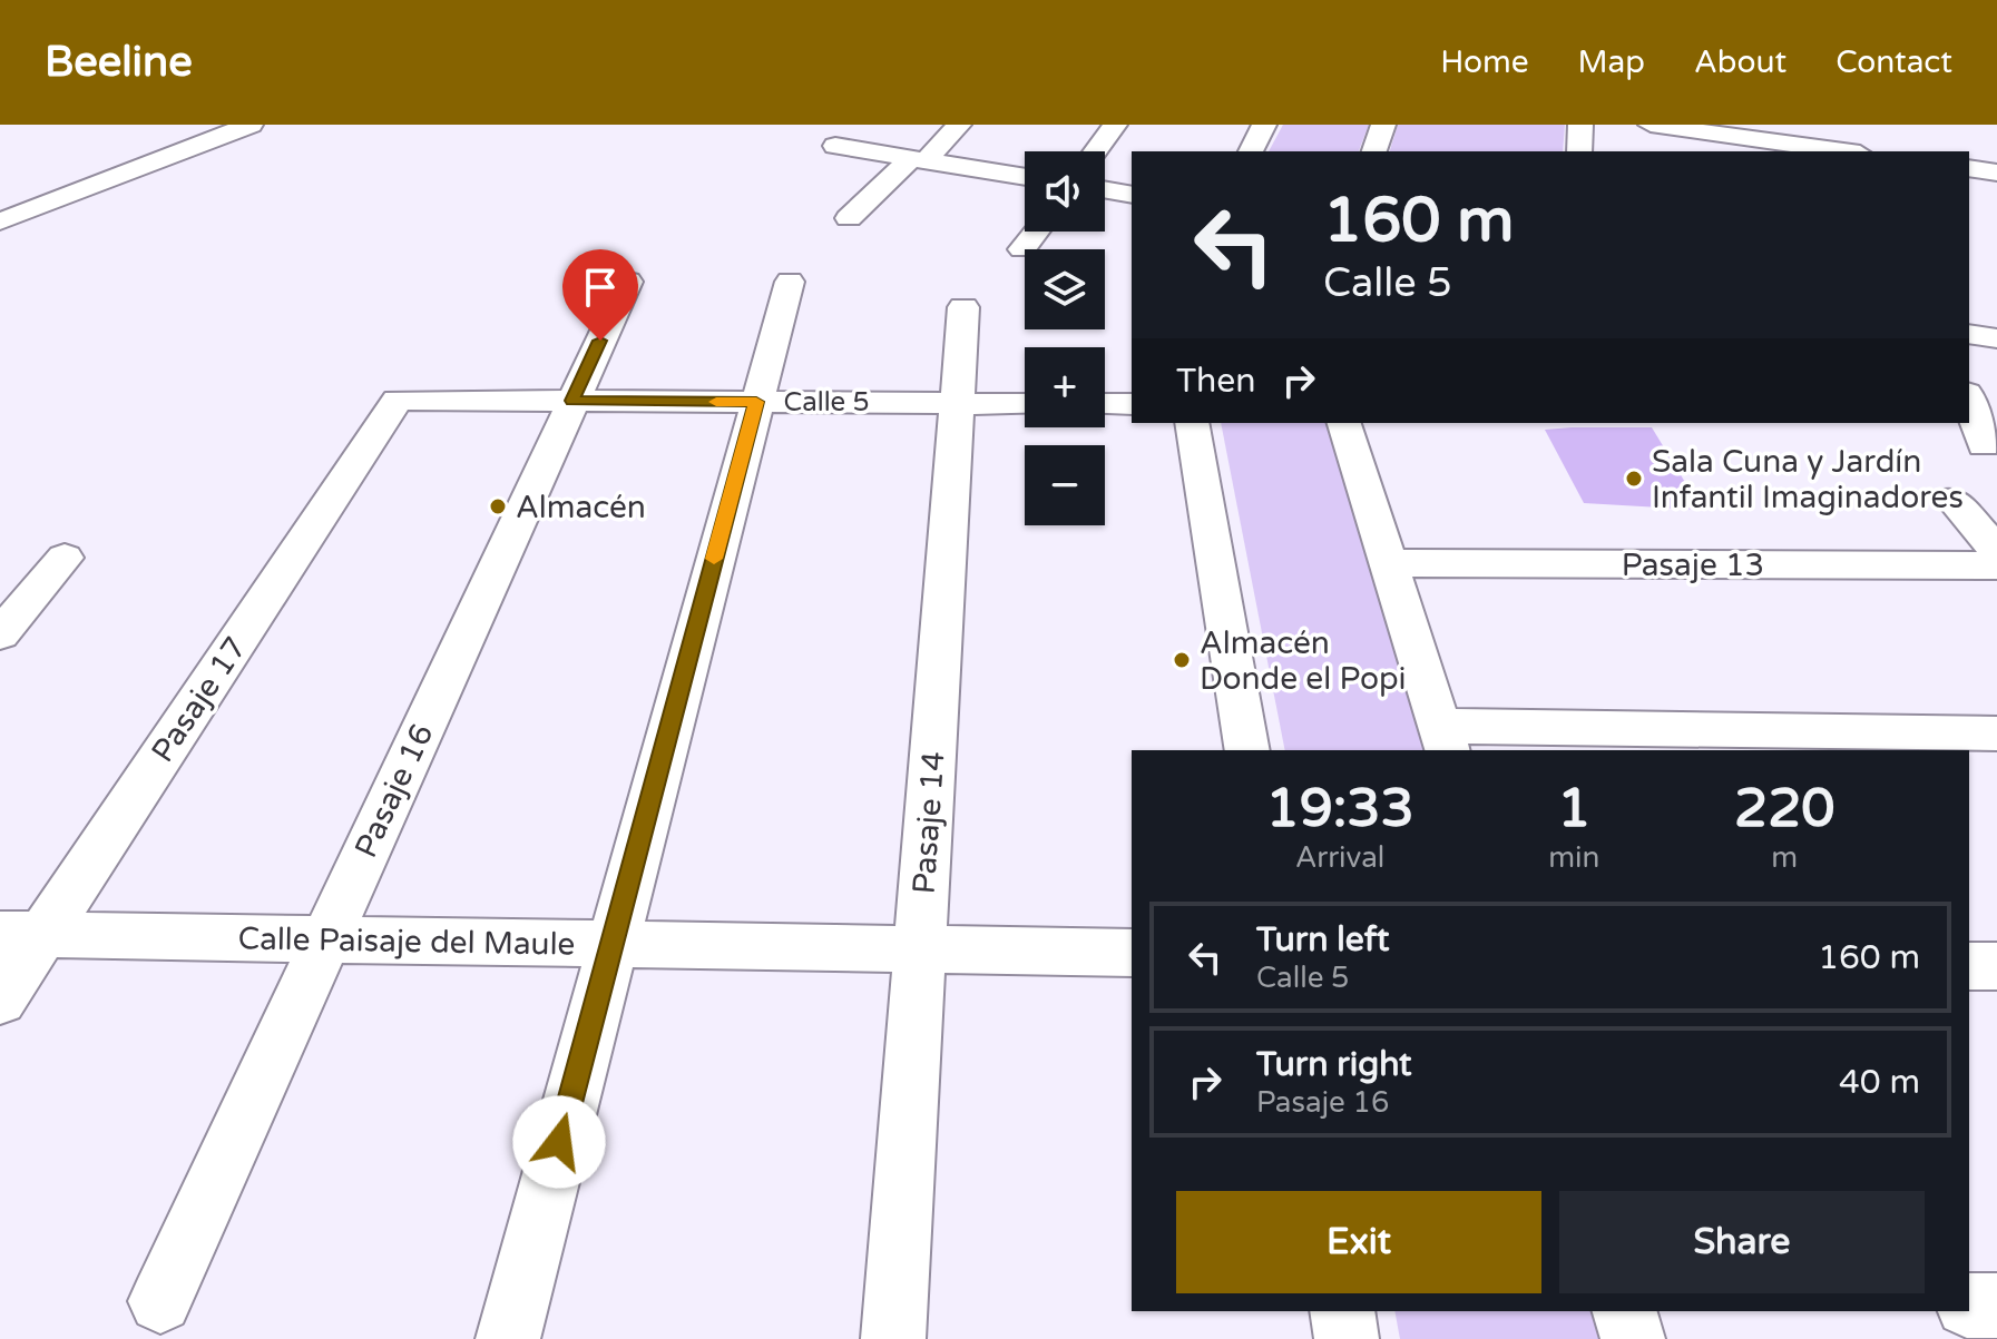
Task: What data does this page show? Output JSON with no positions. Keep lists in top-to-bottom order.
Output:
{
  "streets": {
    "street": [
      "Calle 5",
      "Pasaje 13",
      "Pasaje 17",
      "Pasaje 16",
      "Pasaje 14",
      "Calle Paisaje del Maule"
    ]
  },
  "crossings": [
    ["Calle 5", "Pasaje 17"],
    ["Calle 5", "Pasaje 16"],
    ["Calle 5", "Pasaje 14"],
    ["Pasaje 17", "Calle Paisaje del Maule"],
    ["Pasaje 16", "Calle Paisaje del Maule"],
    ["Pasaje 14", "Calle Paisaje del Maule"]
  ],
  "places": ["Sala Cuna y Jardín Infantil Imaginadores", "Almacén", "Almacén Donde el Popi"],
  "page": {
    "header": "Beeline",
    "nav": [
      "Home",
      "Map",
      "About",
      "Contact"
    ],
    "map_buttons": ["+", "−"],
    "turn": ["160 m", "Calle 5"],
    "then": "Then",
    "eta": [
      "19:33",
      "Arrival",
      "1",
      "min",
      "220",
      "m"
    ],
    "list": [
      {
        "name": "Turn left",
        "note": "Calle 5",
        "value": "160 m"
      },
      {
        "name": "Turn right",
        "note": "Pasaje 16",
        "value": "40 m"
      }
    ],
    "buttons": ["Exit", "Share"]
  }
}
